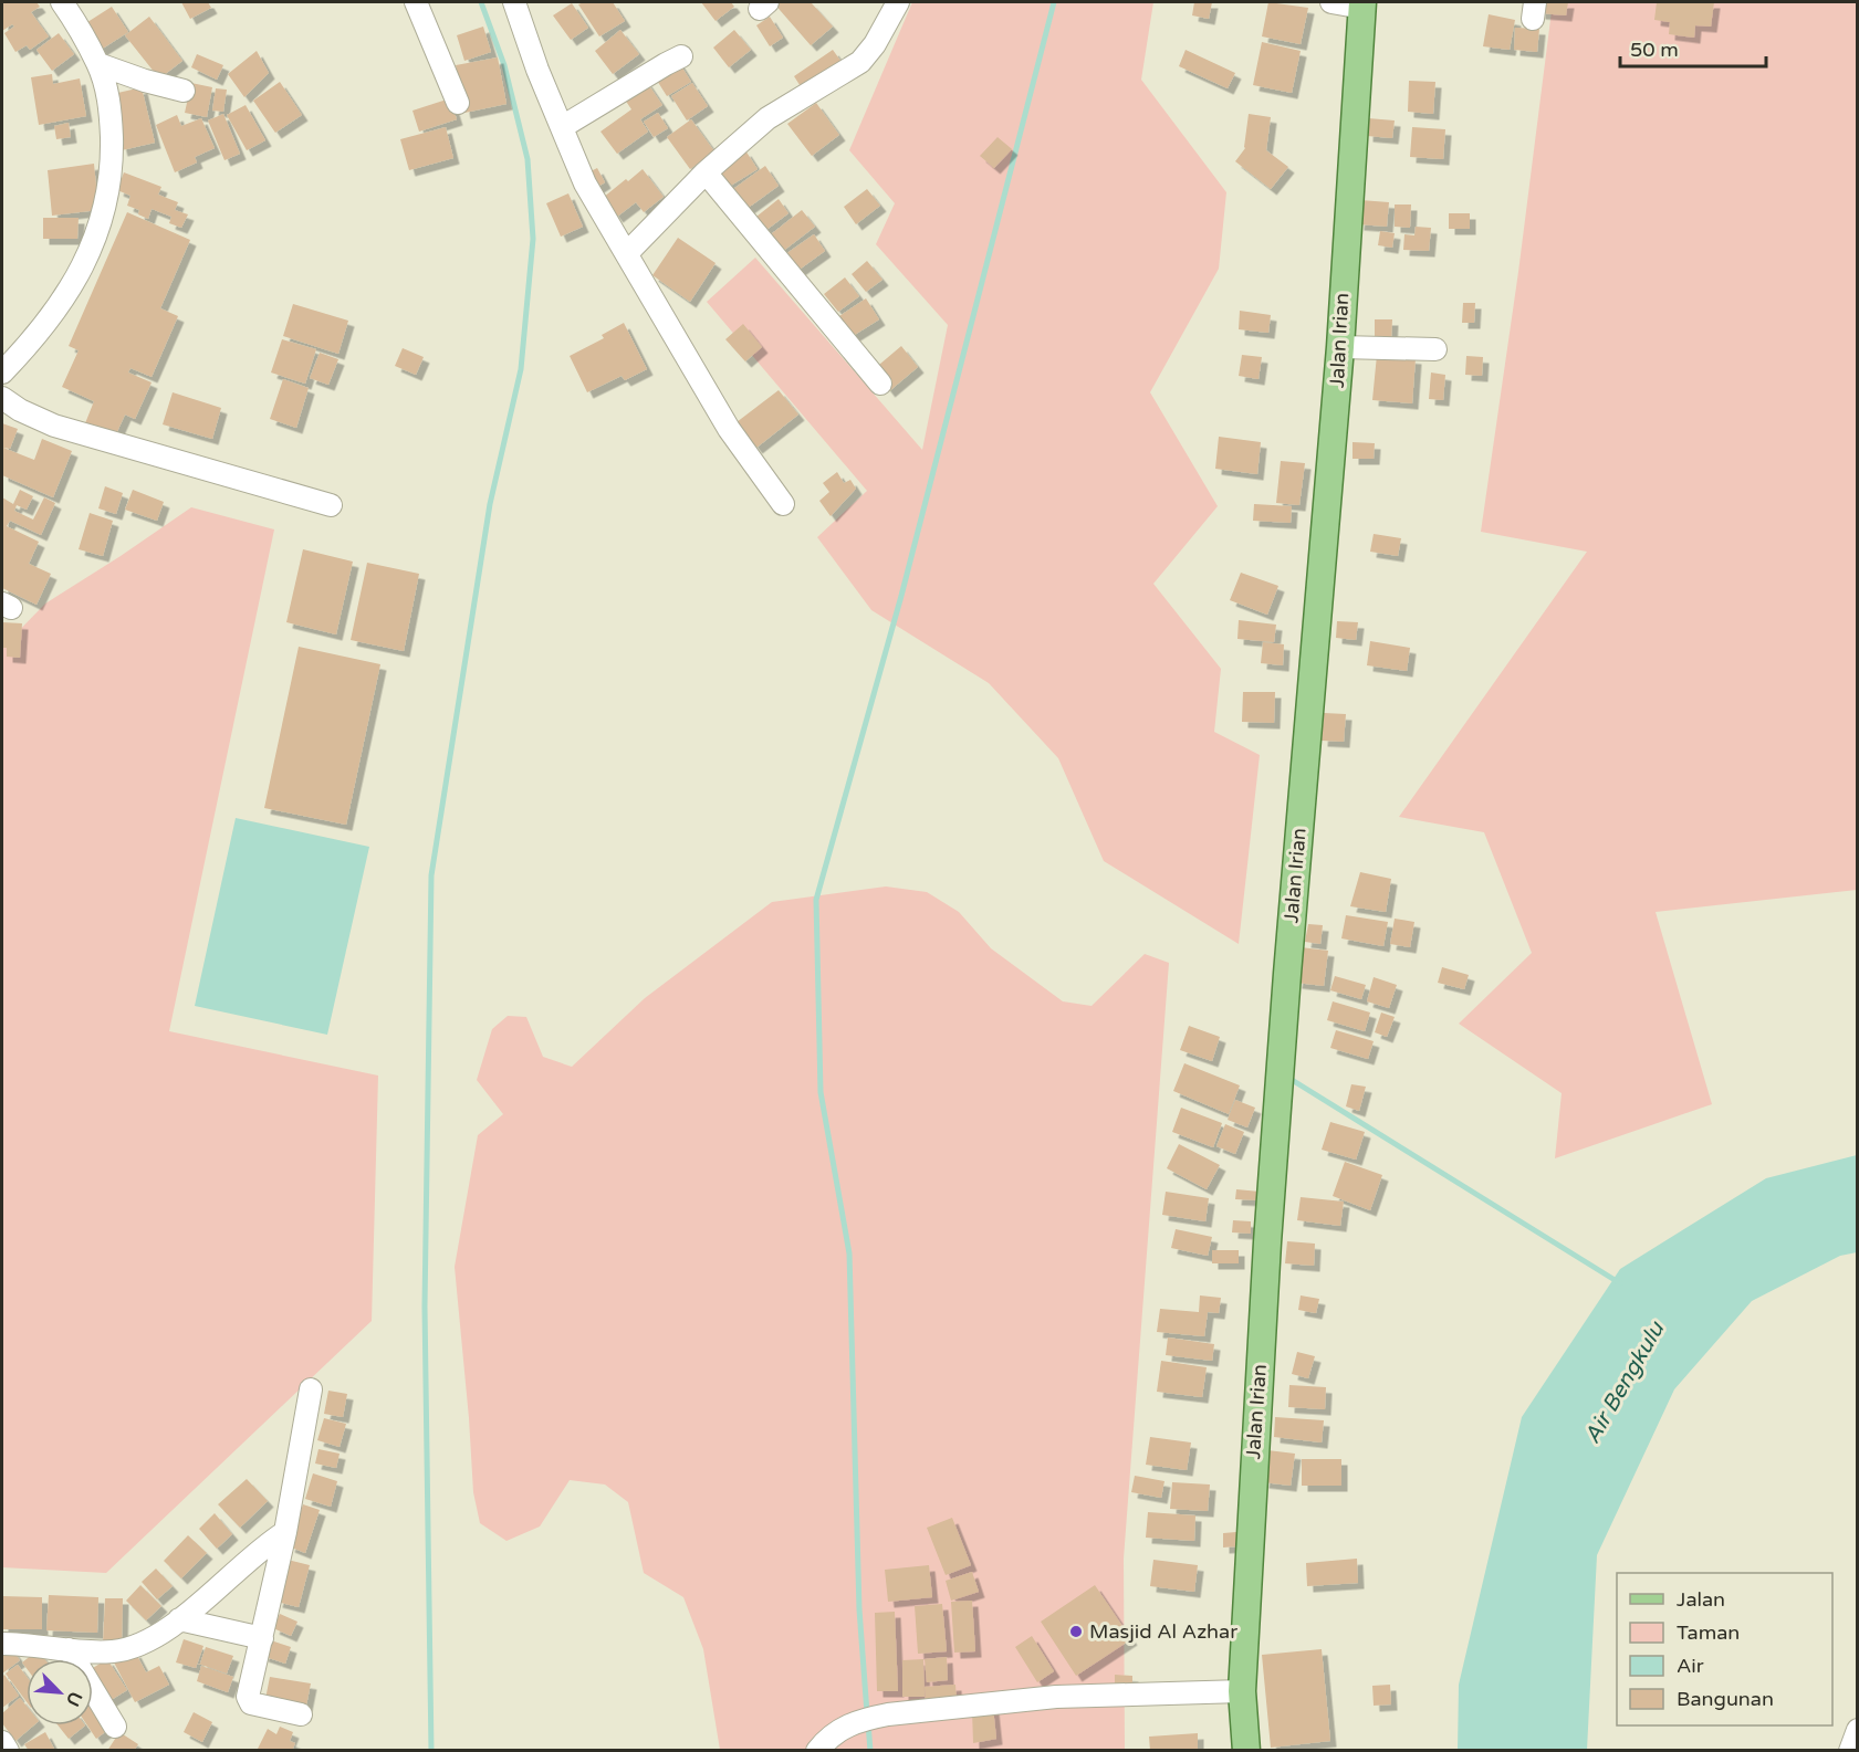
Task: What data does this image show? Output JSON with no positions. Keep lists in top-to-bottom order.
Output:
{
  "streets": {
    "main road": ["Jalan Irian"]
  },
  "water": ["Air Bengkulu"],
  "places": ["Masjid Al Azhar"],
  "legend": [
    "Jalan",
    "Taman",
    "Air",
    "Bangunan"
  ],
  "scale_bar": "50 m",
  "north": "bottom right"
}
